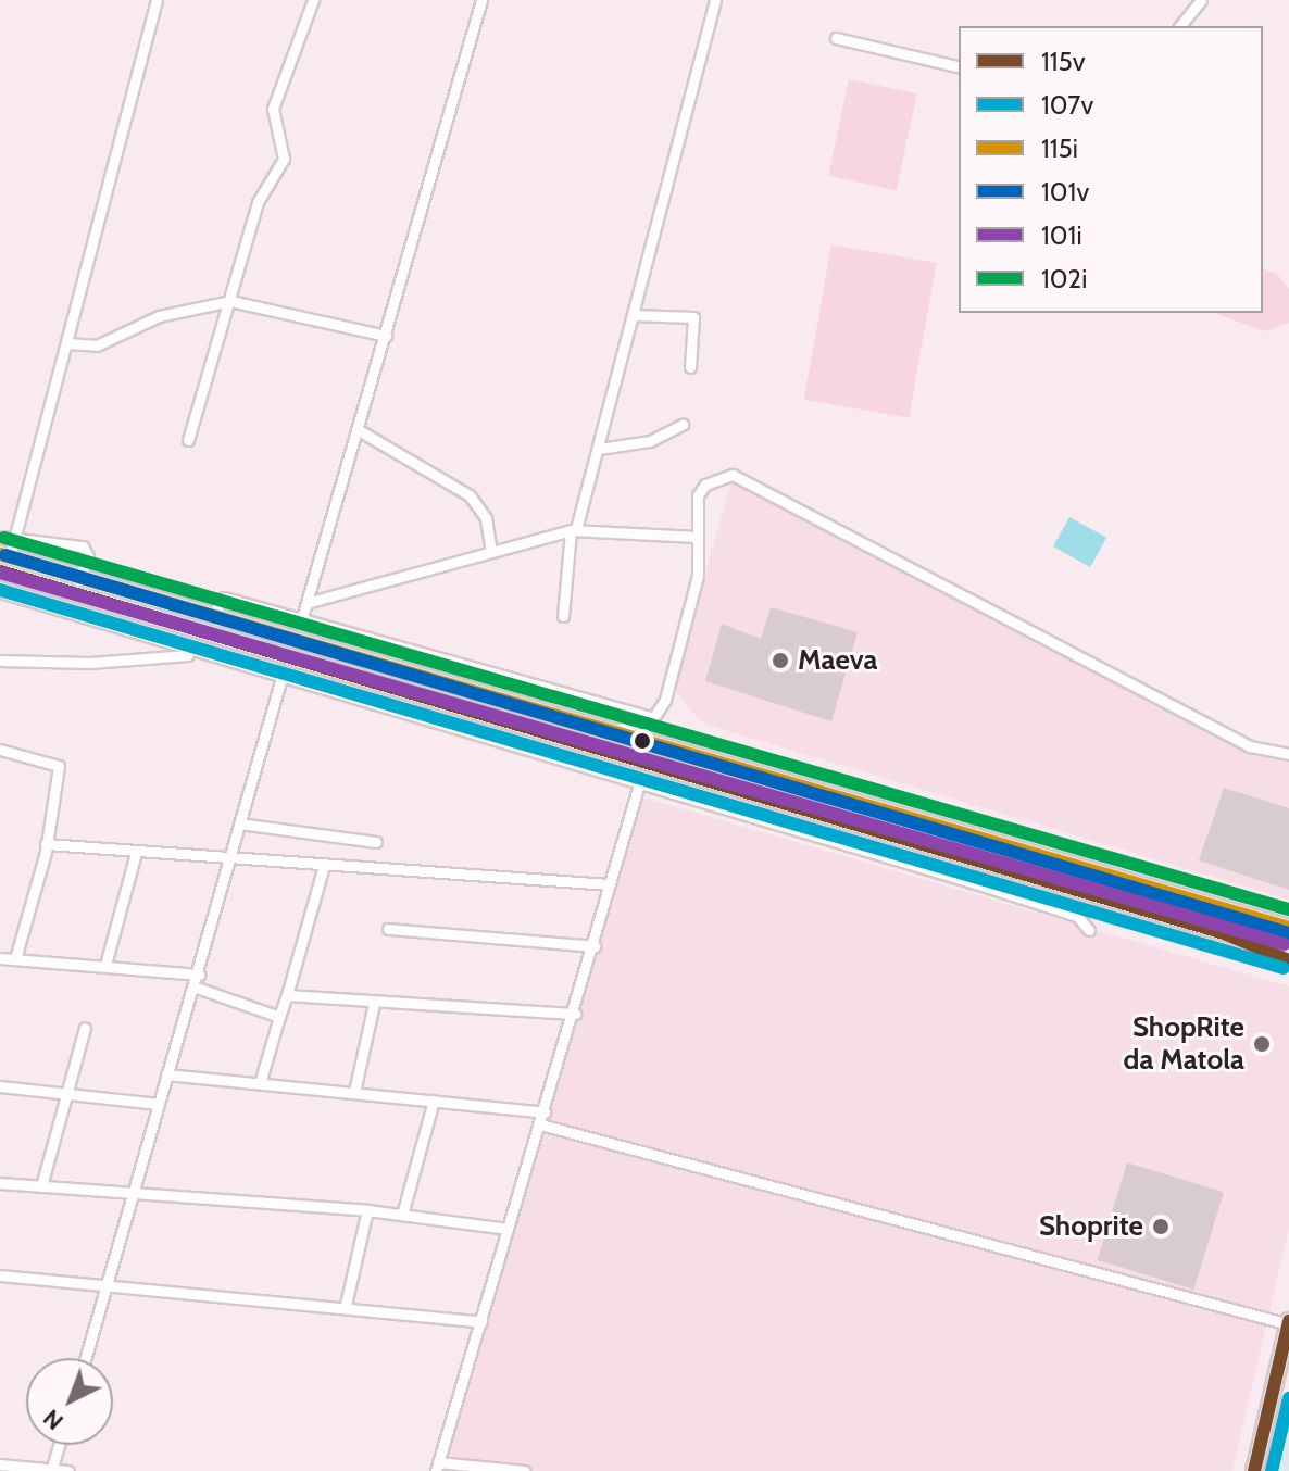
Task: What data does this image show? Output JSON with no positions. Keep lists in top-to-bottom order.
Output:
{
  "places": ["Maeva", "ShopRite da Matola", "Shoprite"],
  "lines": [
    "transit line 102i",
    "transit line 115i",
    "transit line 101v",
    "transit line 115v",
    "transit line 101i",
    "transit line 107v"
  ],
  "legend": [
    "115v",
    "107v",
    "115i",
    "101v",
    "101i",
    "102i"
  ],
  "north": "bottom left"
}
